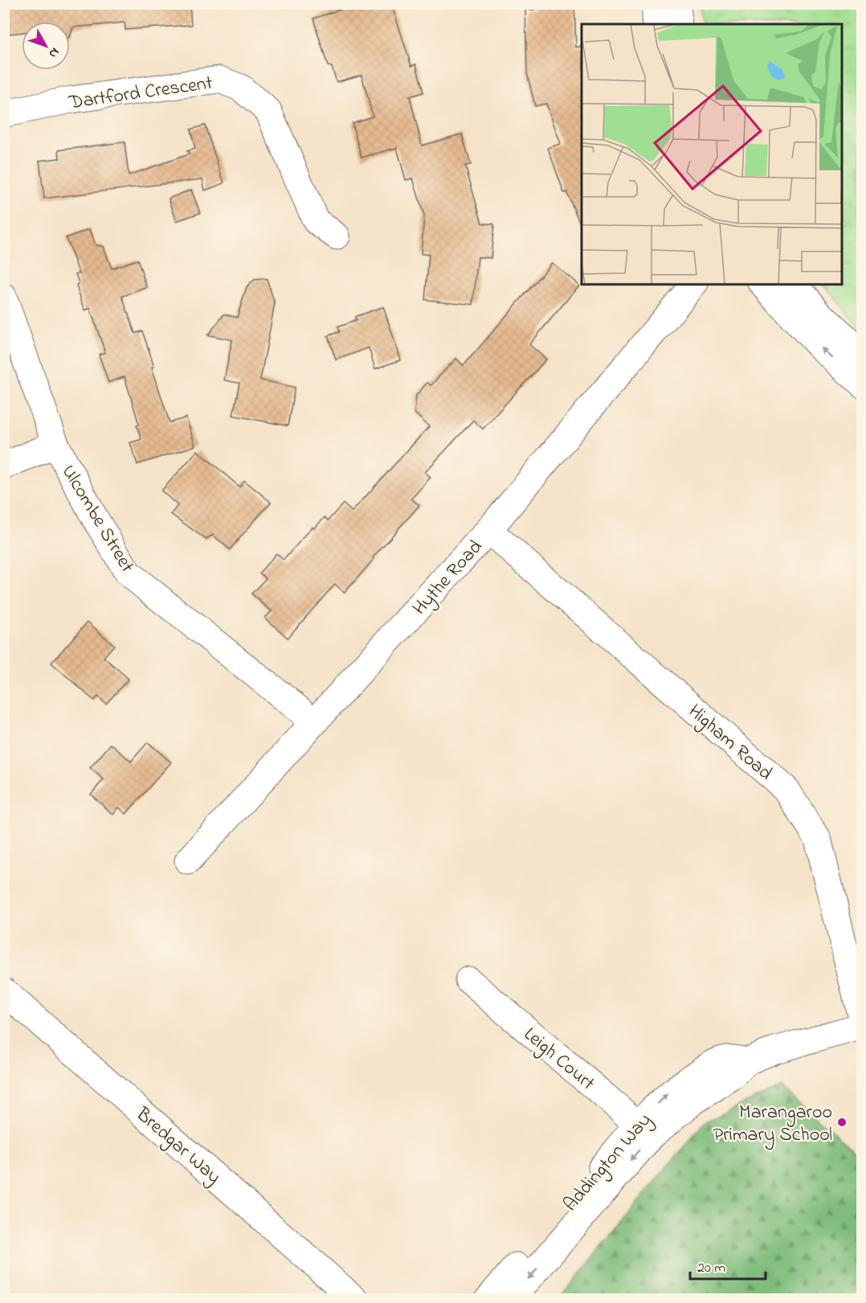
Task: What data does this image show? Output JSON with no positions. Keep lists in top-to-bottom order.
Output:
{
  "streets": {
    "street": [
      "Dartford Crescent",
      "Ulcombe Street",
      "Hythe Road",
      "Higham Road",
      "Leigh Court",
      "Bredgar Way",
      "Addington Way"
    ]
  },
  "crossings": [
    ["Ulcombe Street", "Hythe Road"],
    ["Hythe Road", "Higham Road"],
    ["Higham Road", "Addington Way"],
    ["Leigh Court", "Addington Way"]
  ],
  "places": ["Marangaroo Primary School"],
  "scale_bar": "20 m",
  "north": "bottom right"
}
